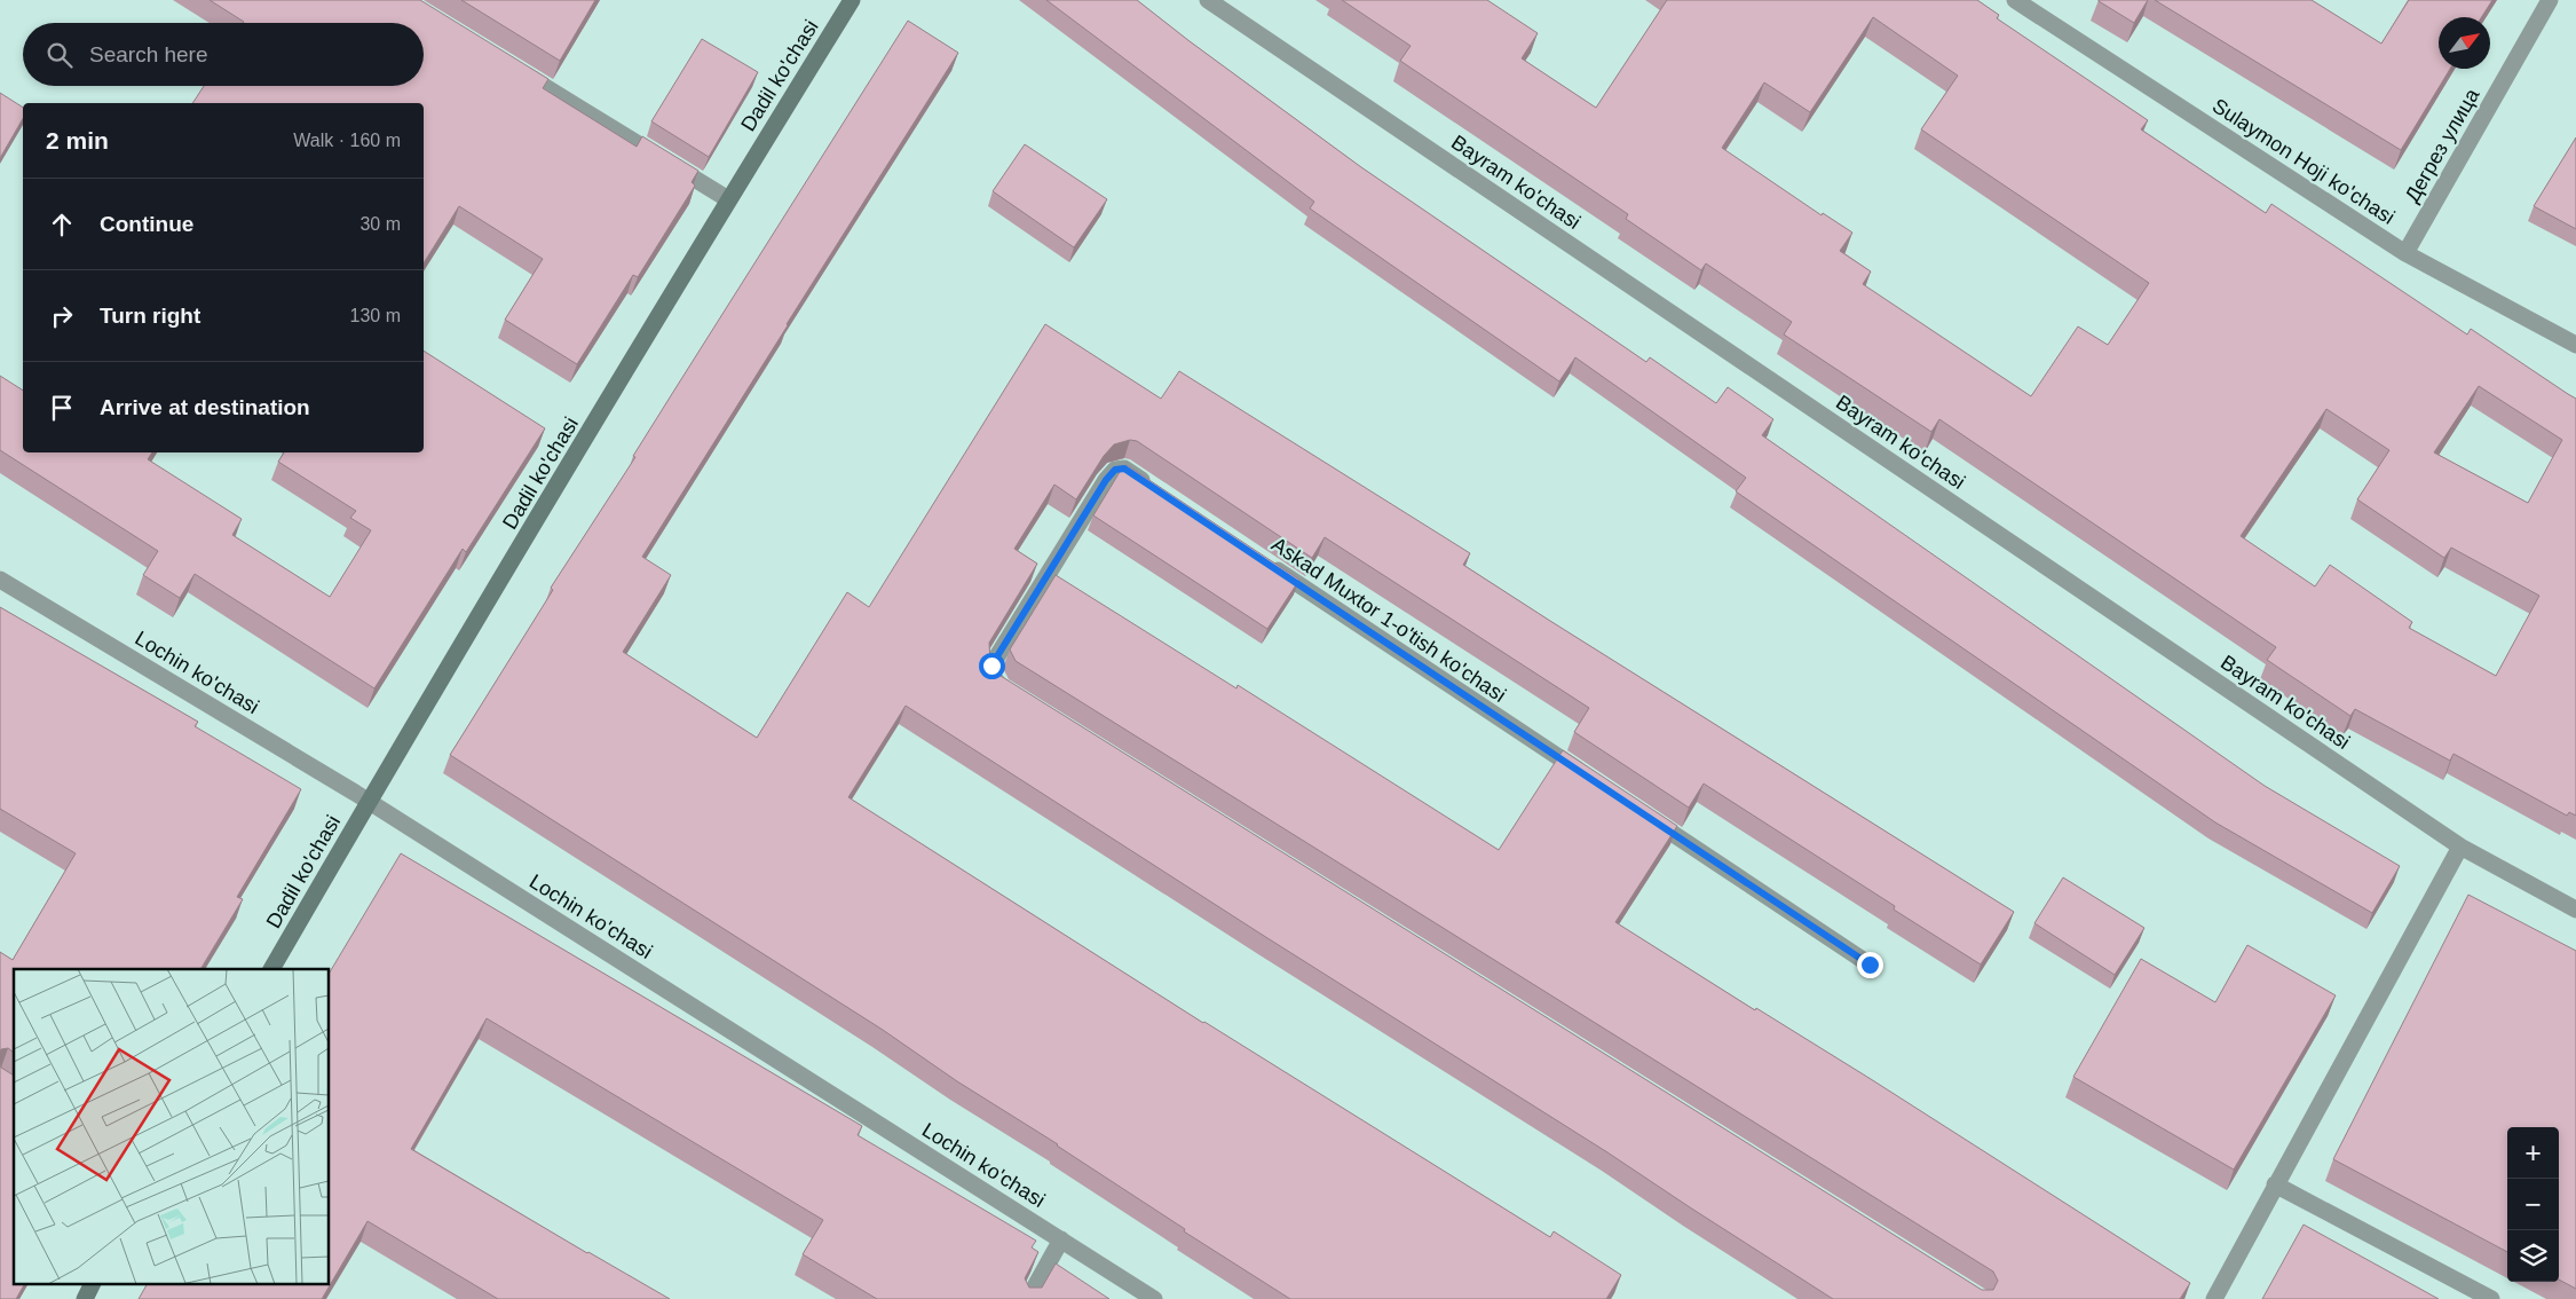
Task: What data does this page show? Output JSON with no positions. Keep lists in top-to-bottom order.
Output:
{
  "streets": {
    "street": [
      "Dadil ko'chasi",
      "Дегрез улица",
      "Sulaymon Hoji ko'chasi",
      "Bayram ko'chasi",
      "Askad Muxtor 1-o'tish ko'chasi",
      "Lochin ko'chasi"
    ]
  },
  "crossings": [
    ["Dadil ko'chasi", "Lochin ko'chasi"],
    ["Дегрез улица", "Sulaymon Hoji ko'chasi"]
  ],
  "north": "top right",
  "page": {
    "search": "Search here",
    "heading": ["2 min", "Walk · 160 m"],
    "list": [
      ["Continue", "30 m"],
      ["Turn right", "130 m"],
      "Arrive at destination"
    ],
    "map_buttons": ["+", "−"]
  }
}
